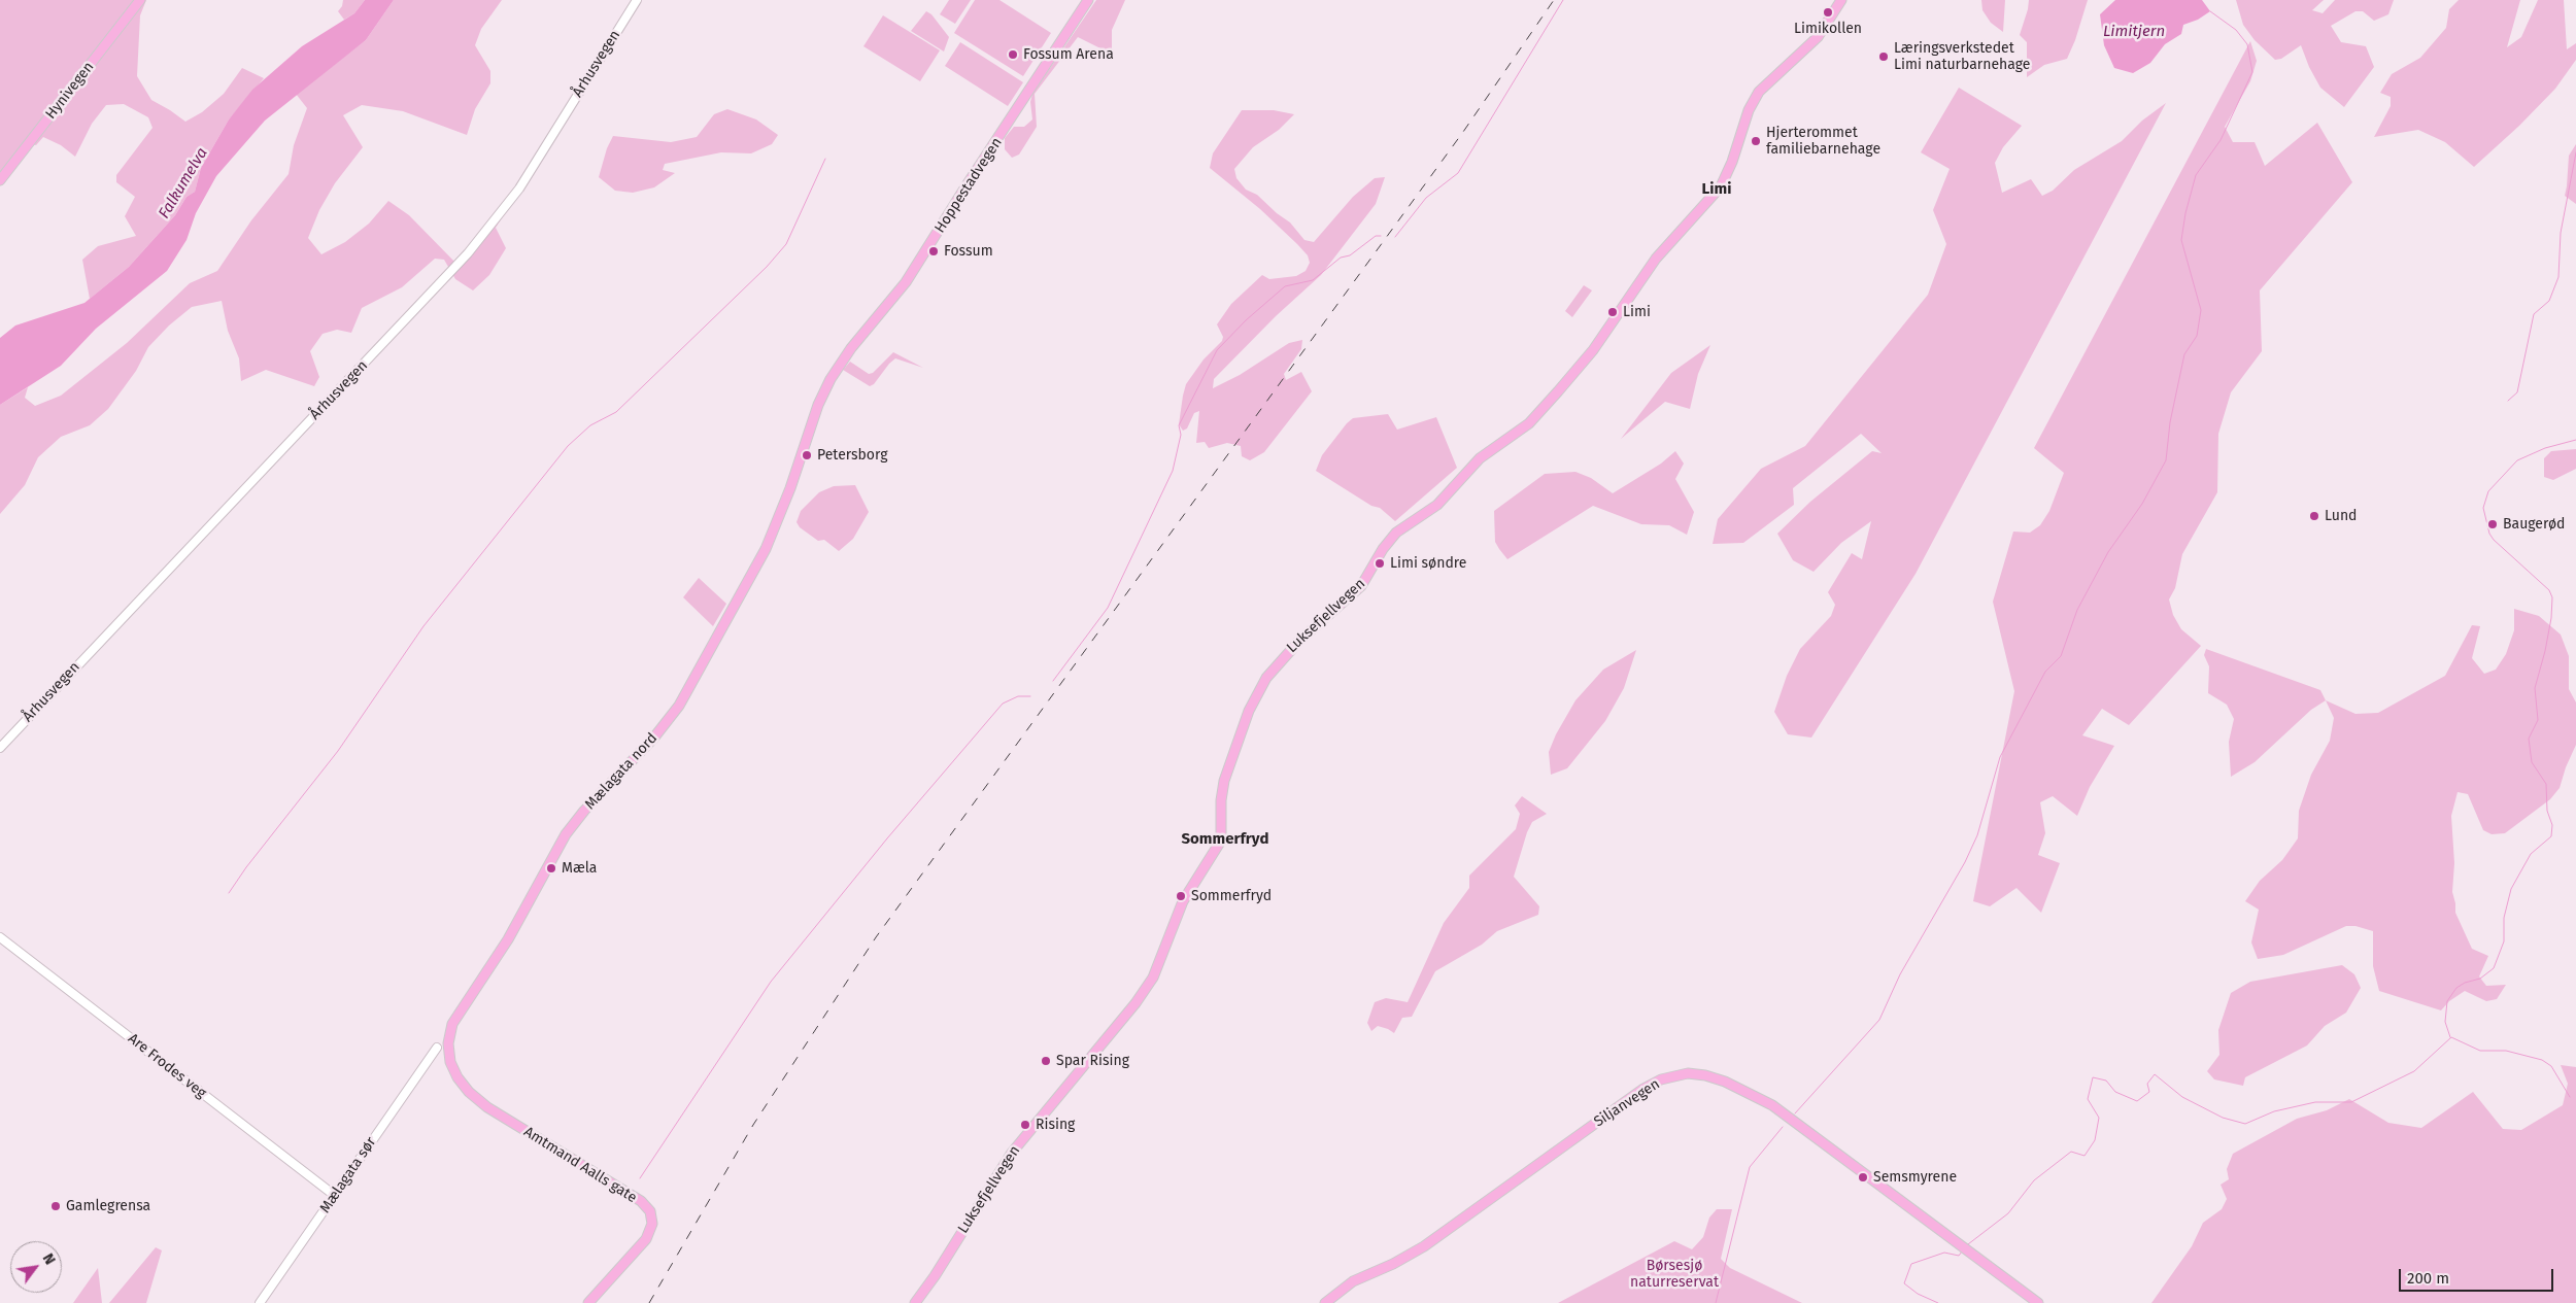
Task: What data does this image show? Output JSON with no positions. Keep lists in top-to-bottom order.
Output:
{
  "streets": {
    "main road": [
      "Hynivegen",
      "Hoppestadvegen",
      "Luksefjellvegen",
      "Mælagata nord",
      "Siljanvegen",
      "Amtmand Aalls gate"
    ],
    "street": ["Århusvegen", "Are Frodes veg", "Mælagata sør"]
  },
  "crossings": [
    ["Hoppestadvegen", "Mælagata nord"],
    ["Mælagata nord", "Amtmand Aalls gate"],
    ["Are Frodes veg", "Mælagata sør"]
  ],
  "districts": ["Limi", "Sommerfryd"],
  "water": ["Limitjern", "Falkumelva"],
  "parks": ["Børsesjø naturreservat"],
  "places": [
    "Limikollen",
    "Fossum Arena",
    "Læringsverkstedet Limi naturbarnehage",
    "Hjerterommet familiebarnehage",
    "Fossum",
    "Limi",
    "Petersborg",
    "Lund",
    "Baugerød",
    "Limi søndre",
    "Mæla",
    "Sommerfryd",
    "Spar Rising",
    "Rising",
    "Semsmyrene",
    "Gamlegrensa"
  ],
  "scale_bar": "200 m",
  "north": "top right"
}
